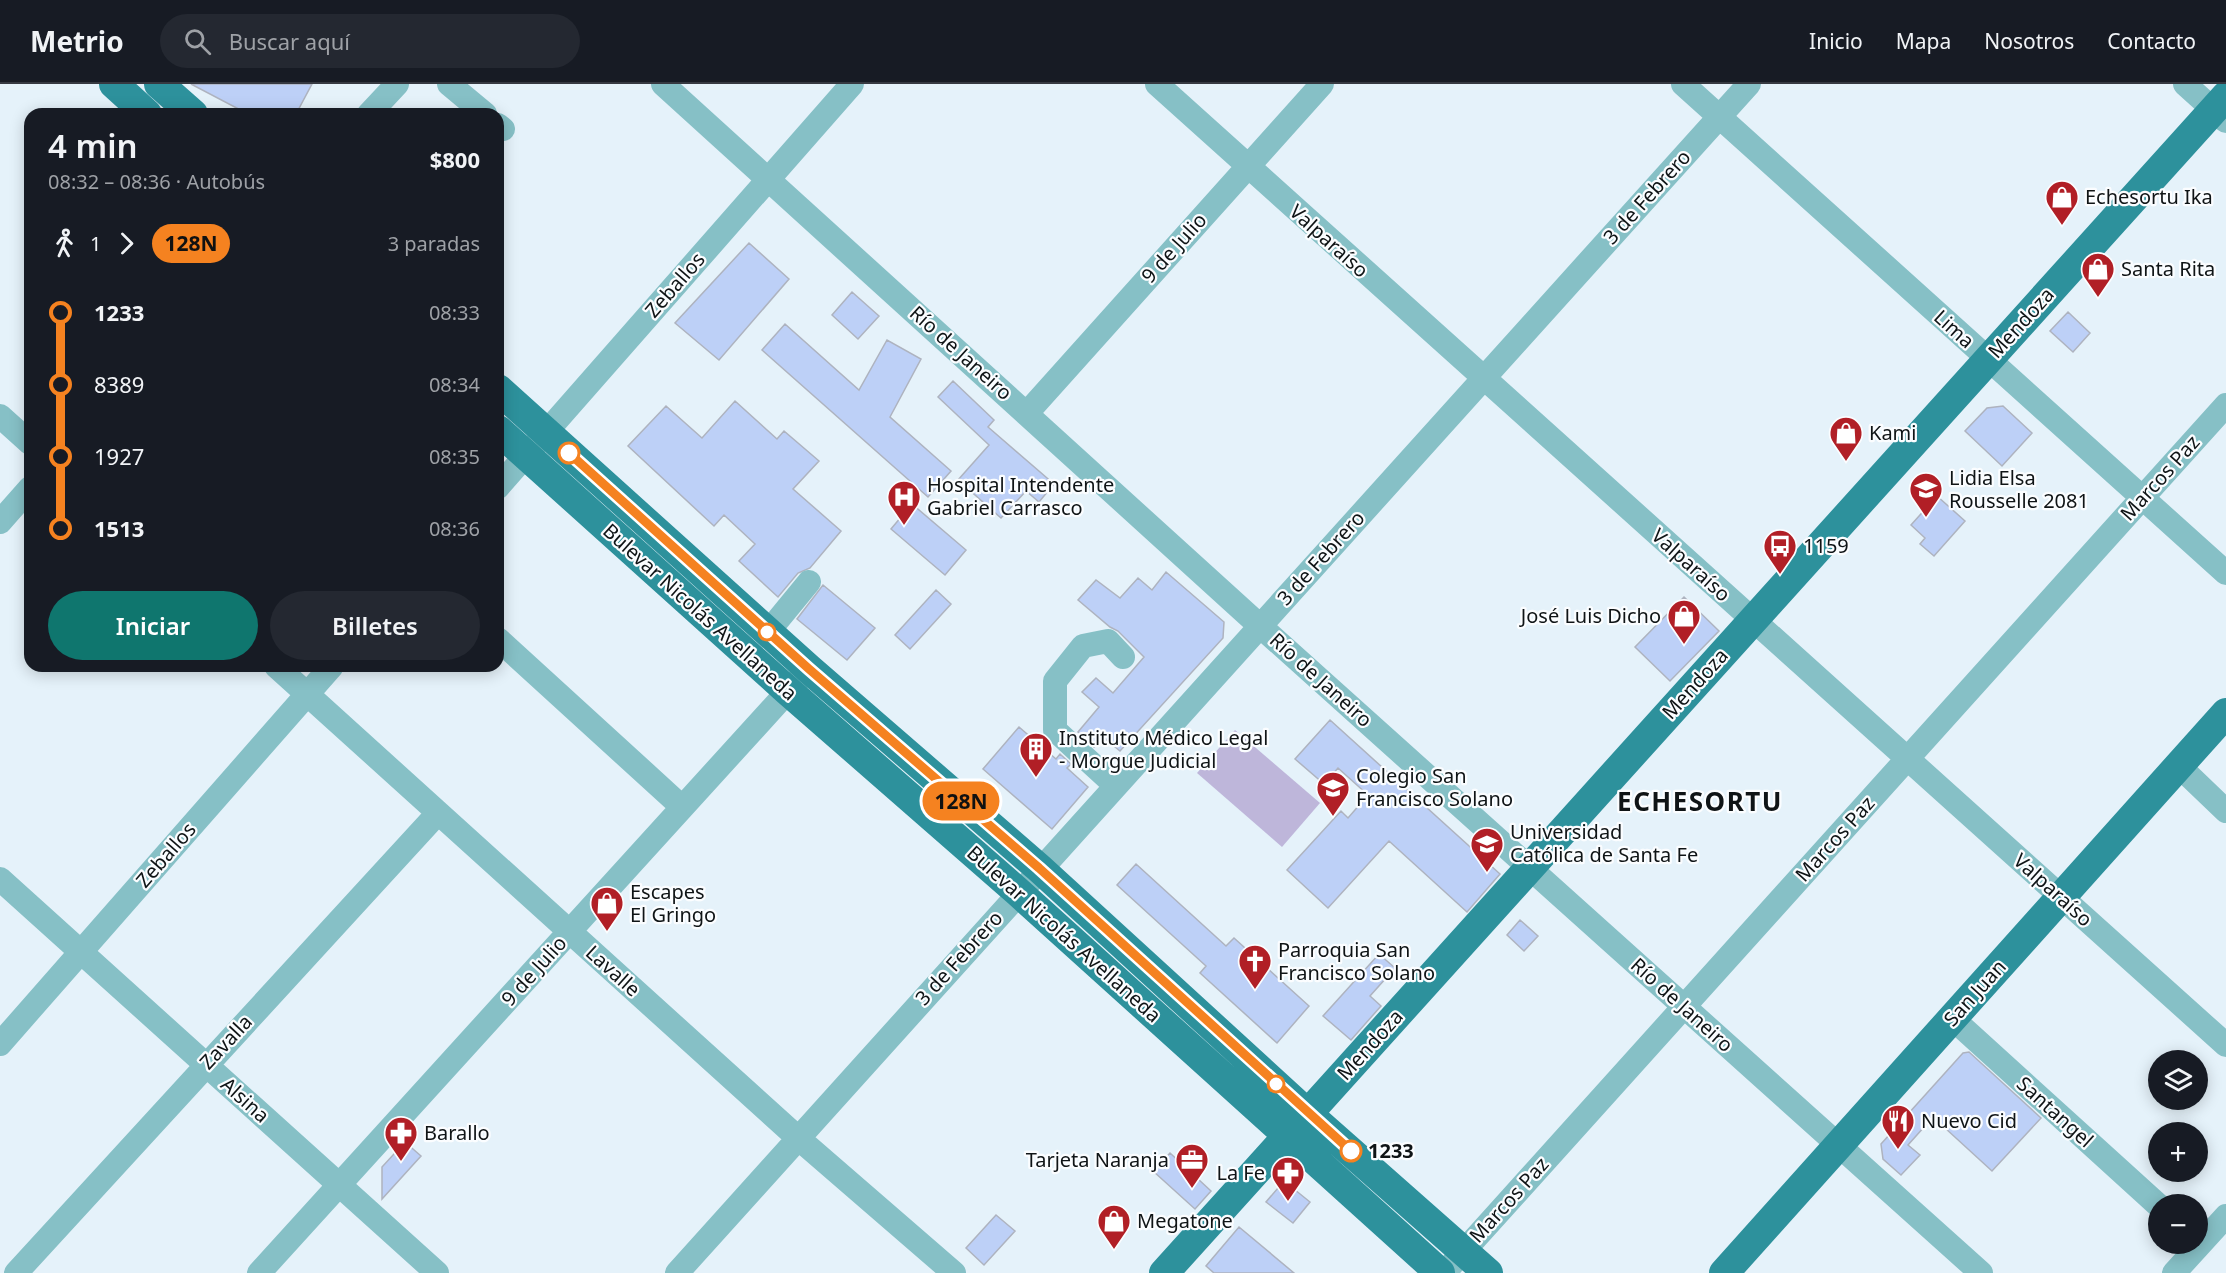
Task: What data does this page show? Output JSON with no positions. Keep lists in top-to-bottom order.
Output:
{
  "streets": {
    "main road": ["Mendoza", "Bulevar Nicolás Avellaneda", "San Juan"],
    "street": [
      "3 de Febrero",
      "Valparaíso",
      "9 de Julio",
      "Zeballos",
      "Lima",
      "Río de Janeiro",
      "Marcos Paz",
      "Lavalle",
      "Zavalla",
      "Alsina",
      "Santangel"
    ]
  },
  "crossings": [
    ["3 de Febrero", "Valparaíso"],
    ["3 de Febrero", "Lima"],
    ["3 de Febrero", "Río de Janeiro"],
    ["3 de Febrero", "Bulevar Nicolás Avellaneda"],
    ["3 de Febrero", "Lavalle"],
    ["Valparaíso", "9 de Julio"],
    ["Valparaíso", "Mendoza"],
    ["Valparaíso", "Marcos Paz"],
    ["Valparaíso", "San Juan"],
    ["9 de Julio", "Río de Janeiro"],
    ["9 de Julio", "Bulevar Nicolás Avellaneda"],
    ["9 de Julio", "Lavalle"],
    ["9 de Julio", "Alsina"],
    ["Zeballos", "Río de Janeiro"],
    ["Zeballos", "Bulevar Nicolás Avellaneda"],
    ["Zeballos", "Lavalle"],
    ["Zeballos", "Alsina"],
    ["Mendoza", "Lima"],
    ["Mendoza", "Río de Janeiro"],
    ["Mendoza", "Bulevar Nicolás Avellaneda"],
    ["Lima", "Marcos Paz"],
    ["Río de Janeiro", "Marcos Paz"],
    ["Río de Janeiro", "San Juan"],
    ["Marcos Paz", "Bulevar Nicolás Avellaneda"],
    ["Lavalle", "Zavalla"],
    ["San Juan", "Santangel"],
    ["Zavalla", "Alsina"]
  ],
  "districts": ["ECHESORTU"],
  "places": {
    "shop": [
      "Echesortu Ika",
      "Santa Rita",
      "Kami",
      "José Luis Dicho",
      "Escapes El Gringo",
      "Megatone"
    ],
    "school or university": ["Lidia Elsa Rousselle 2081", "Colegio San Francisco Solano", "Universidad Católica de Santa Fe"],
    "hospital": ["Hospital Intendente Gabriel Carrasco"],
    "bus stop": ["1159"],
    "building": ["Instituto Médico Legal - Morgue Judicial"],
    "church": ["Parroquia San Francisco Solano"],
    "restaurant": ["Nuevo Cid"],
    "other": ["1233"],
    "pharmacy": ["Barallo", "La Fe"],
    "office": ["Tarjeta Naranja"]
  },
  "lines": ["bus line 128N"],
  "page": {
    "header": "Metrio",
    "search": "Buscar aquí",
    "nav": [
      "Inicio",
      "Mapa",
      "Nosotros",
      "Contacto"
    ],
    "on_map": "128N",
    "heading": ["4 min", "08:32 – 08:36 · Autobús", "$800"],
    "legs": ["1", "128N", "3 paradas"],
    "list": [
      {
        "name": "1233",
        "value": "08:33"
      },
      {
        "name": "8389",
        "value": "08:34"
      },
      {
        "name": "1927",
        "value": "08:35"
      },
      {
        "name": "1513",
        "value": "08:36"
      }
    ],
    "buttons": ["Iniciar", "Billetes"],
    "map_buttons": ["+", "−"]
  }
}
